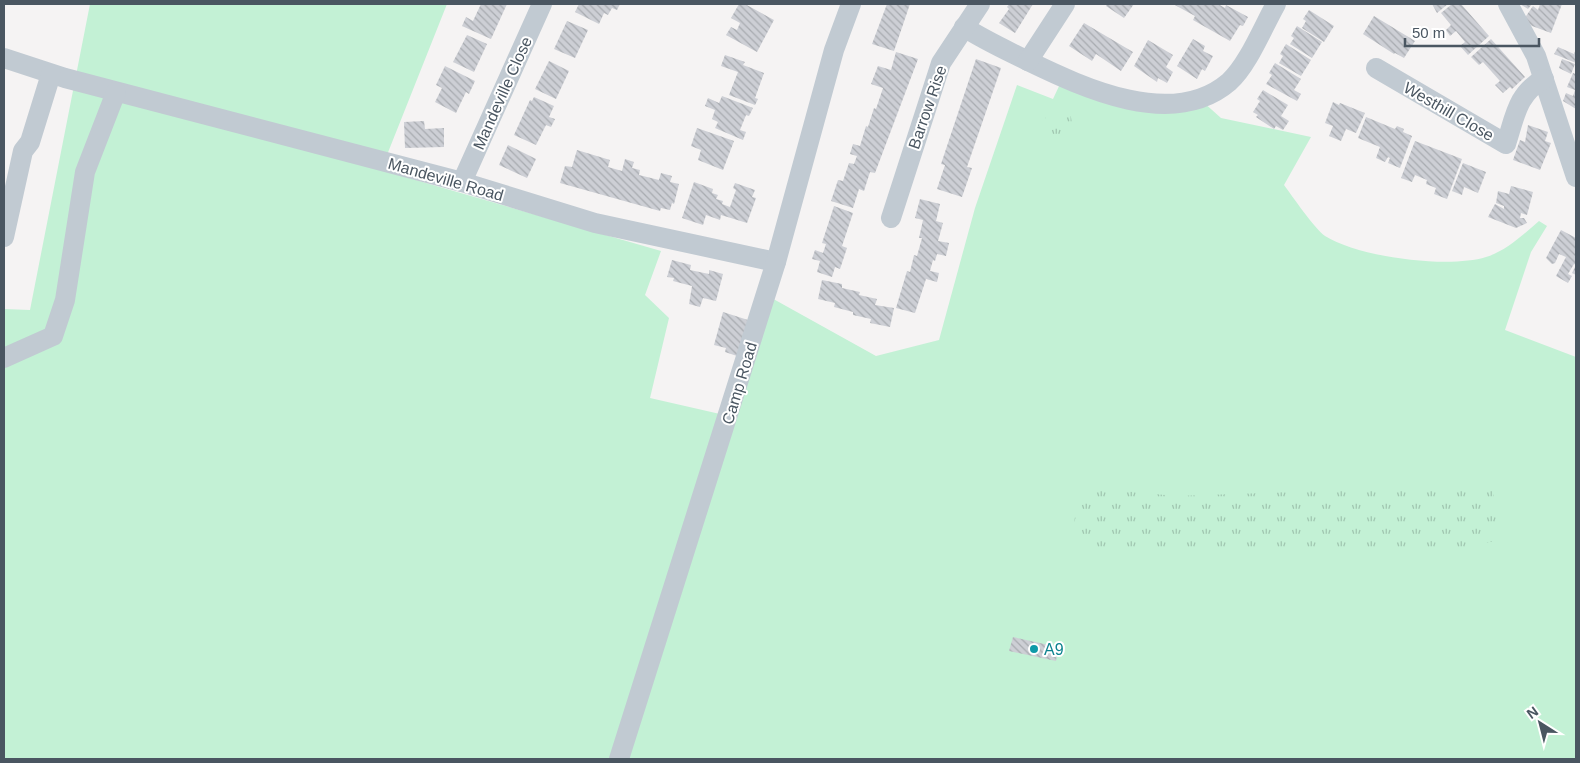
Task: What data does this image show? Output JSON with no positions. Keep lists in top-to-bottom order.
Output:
{
  "streets": {
    "street": [
      "Mandeville Close",
      "Barrow Rise",
      "Westhill Close",
      "Mandeville Road",
      "Camp Road"
    ]
  },
  "crossings": [
    ["Mandeville Close", "Mandeville Road"],
    ["Mandeville Road", "Camp Road"]
  ],
  "places": ["A9"],
  "scale_bar": "50 m",
  "north": "top left"
}
